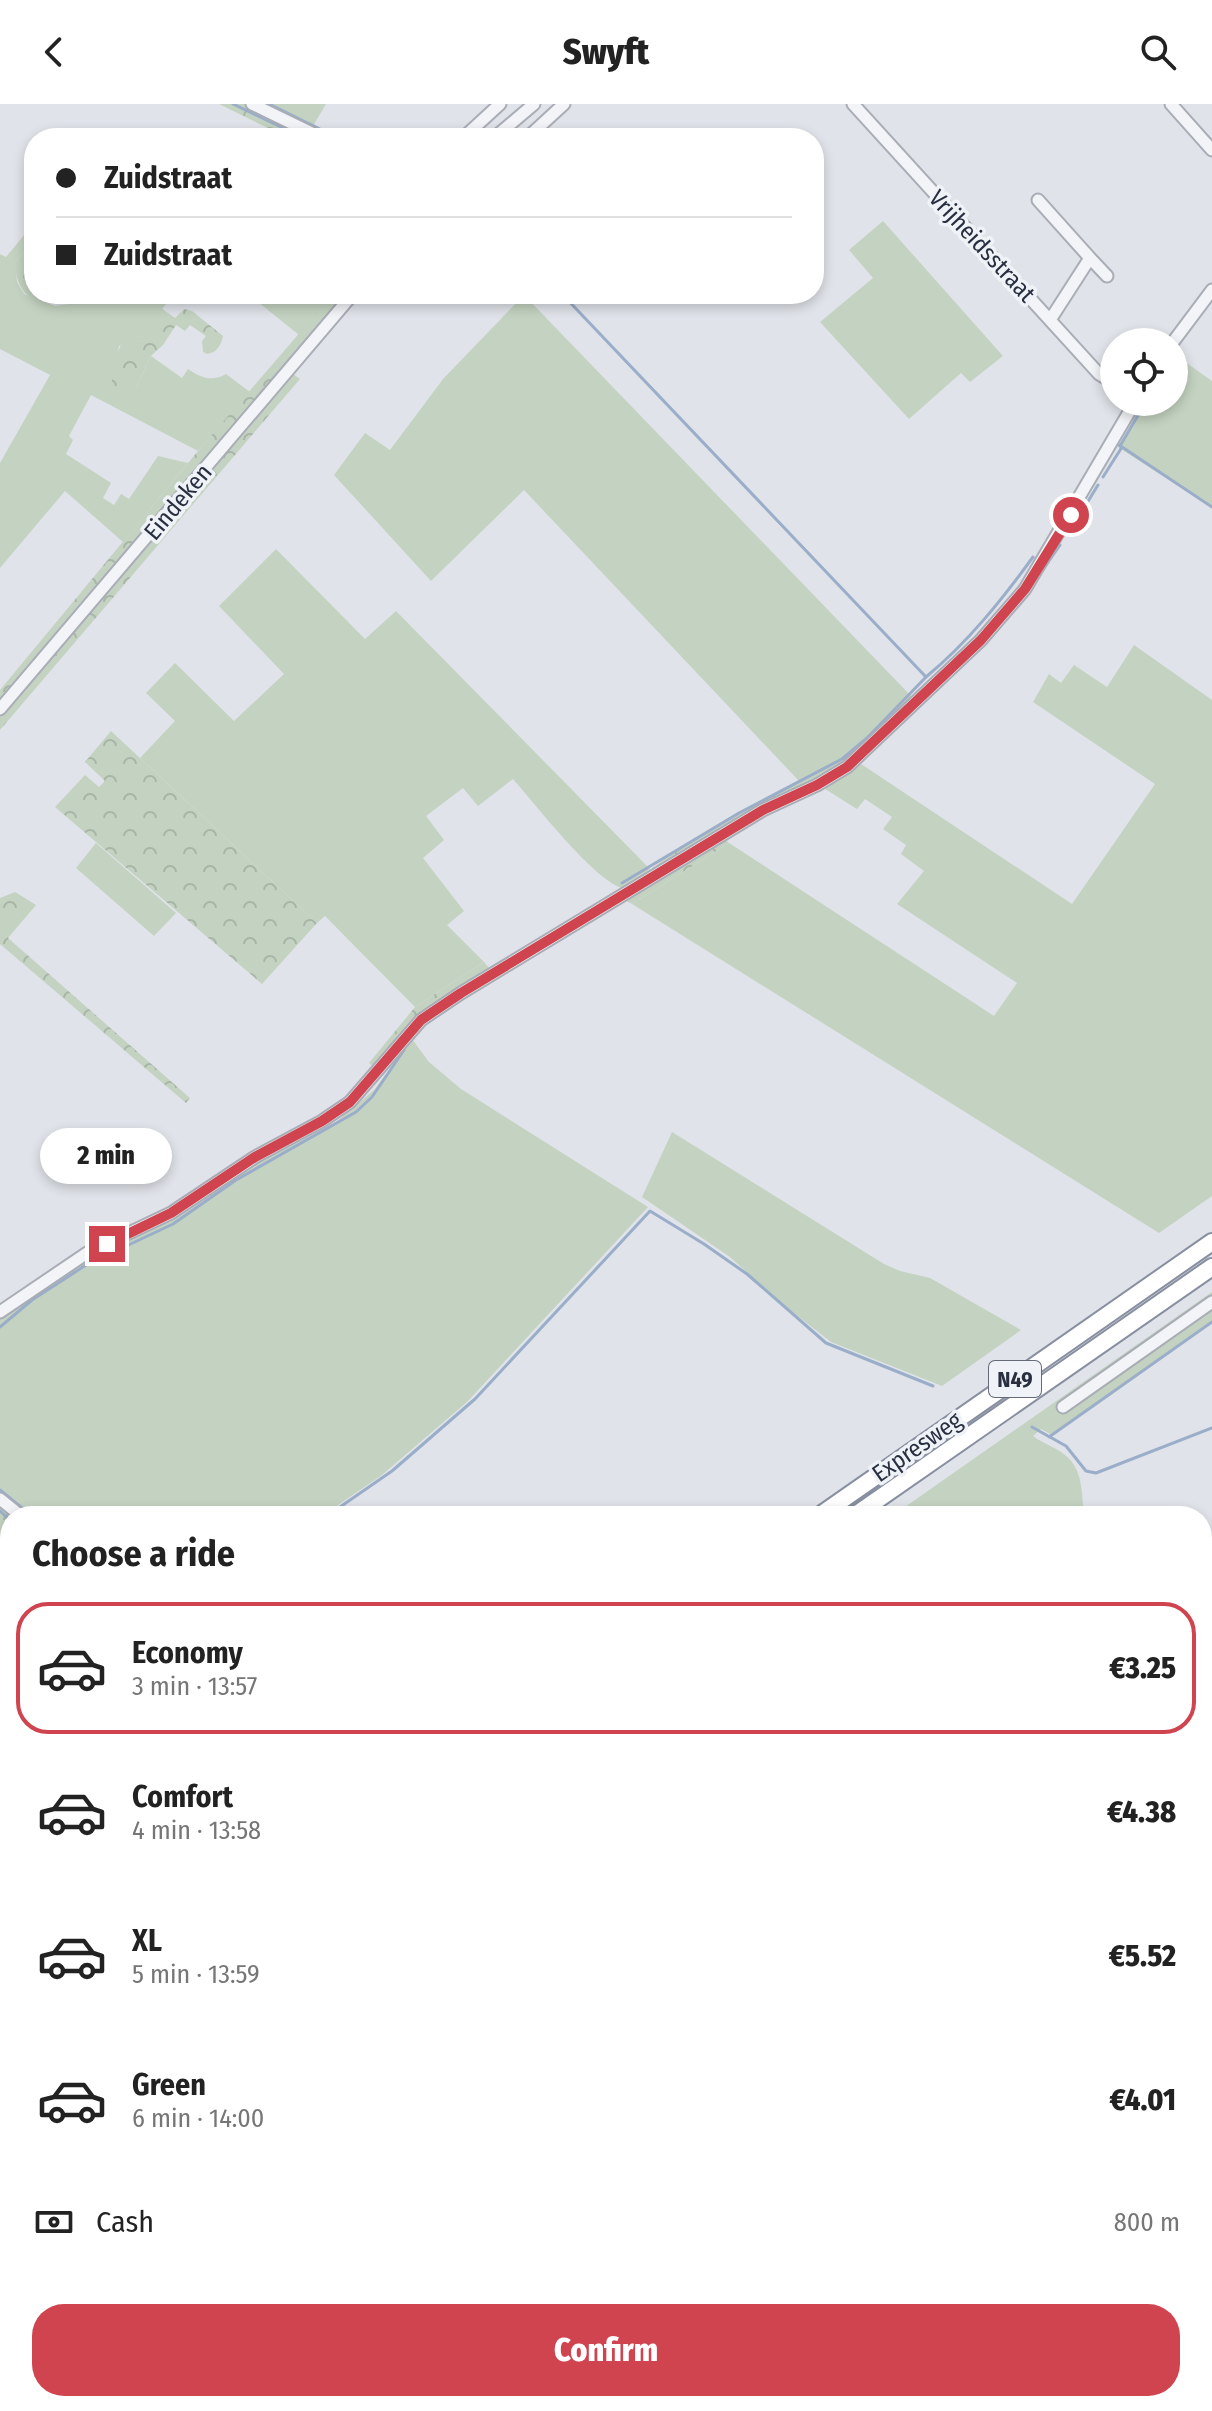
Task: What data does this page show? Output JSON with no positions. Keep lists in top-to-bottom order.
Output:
{
  "streets": {
    "highway": ["N49", "Expresweg"],
    "street": ["Vrijheidsstraat", "Eindeken"]
  },
  "page": {
    "header": "Swyft",
    "banner": ["Zuidstraat", "Zuidstraat"],
    "bubble": "2 min",
    "heading": "Choose a ride",
    "list": [
      {
        "name": "Economy",
        "note": "3 min · 13:57",
        "value": "€3.25"
      },
      {
        "name": "Comfort",
        "note": "4 min · 13:58",
        "value": "€4.38"
      },
      {
        "name": "XL",
        "note": "5 min · 13:59",
        "value": "€5.52"
      },
      {
        "name": "Green",
        "note": "6 min · 14:00",
        "value": "€4.01"
      }
    ],
    "pay": ["Cash", "800 m"],
    "buttons": "Confirm"
  }
}
